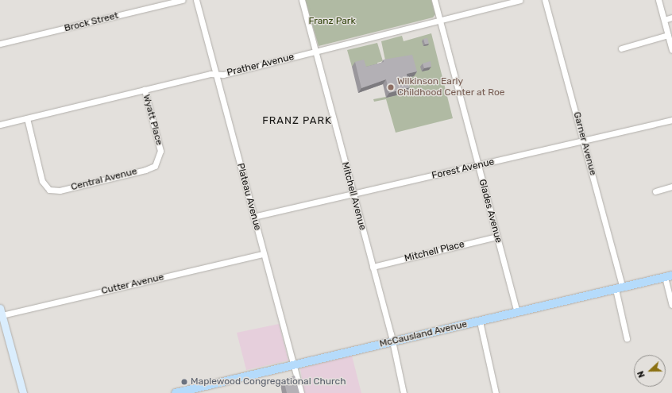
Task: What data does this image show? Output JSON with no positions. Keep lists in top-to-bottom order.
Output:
{
  "streets": {
    "main road": ["McCausland Avenue"],
    "street": [
      "Brock Street",
      "Prather Avenue",
      "Wyatt Place",
      "Garner Avenue",
      "Forest Avenue",
      "Central Avenue",
      "Mitchell Avenue",
      "Plateau Avenue",
      "Glades Avenue",
      "Mitchell Place",
      "Cutter Avenue"
    ]
  },
  "crossings": [
    ["Prather Avenue", "Wyatt Place"],
    ["Prather Avenue", "Central Avenue"],
    ["Prather Avenue", "Mitchell Avenue"],
    ["Prather Avenue", "Plateau Avenue"],
    ["Prather Avenue", "Glades Avenue"],
    ["Wyatt Place", "Central Avenue"],
    ["Garner Avenue", "Forest Avenue"],
    ["Garner Avenue", "McCausland Avenue"],
    ["Forest Avenue", "Mitchell Avenue"],
    ["Forest Avenue", "Plateau Avenue"],
    ["Forest Avenue", "Glades Avenue"],
    ["Mitchell Avenue", "Mitchell Place"],
    ["Mitchell Avenue", "McCausland Avenue"],
    ["Plateau Avenue", "Cutter Avenue"],
    ["Plateau Avenue", "McCausland Avenue"],
    ["Glades Avenue", "Mitchell Place"],
    ["Glades Avenue", "McCausland Avenue"]
  ],
  "districts": ["FRANZ PARK"],
  "parks": ["Franz Park"],
  "places": ["Wilkinson Early Childhood Center at Roe", "Maplewood Congregational Church"],
  "north": "left"
}
